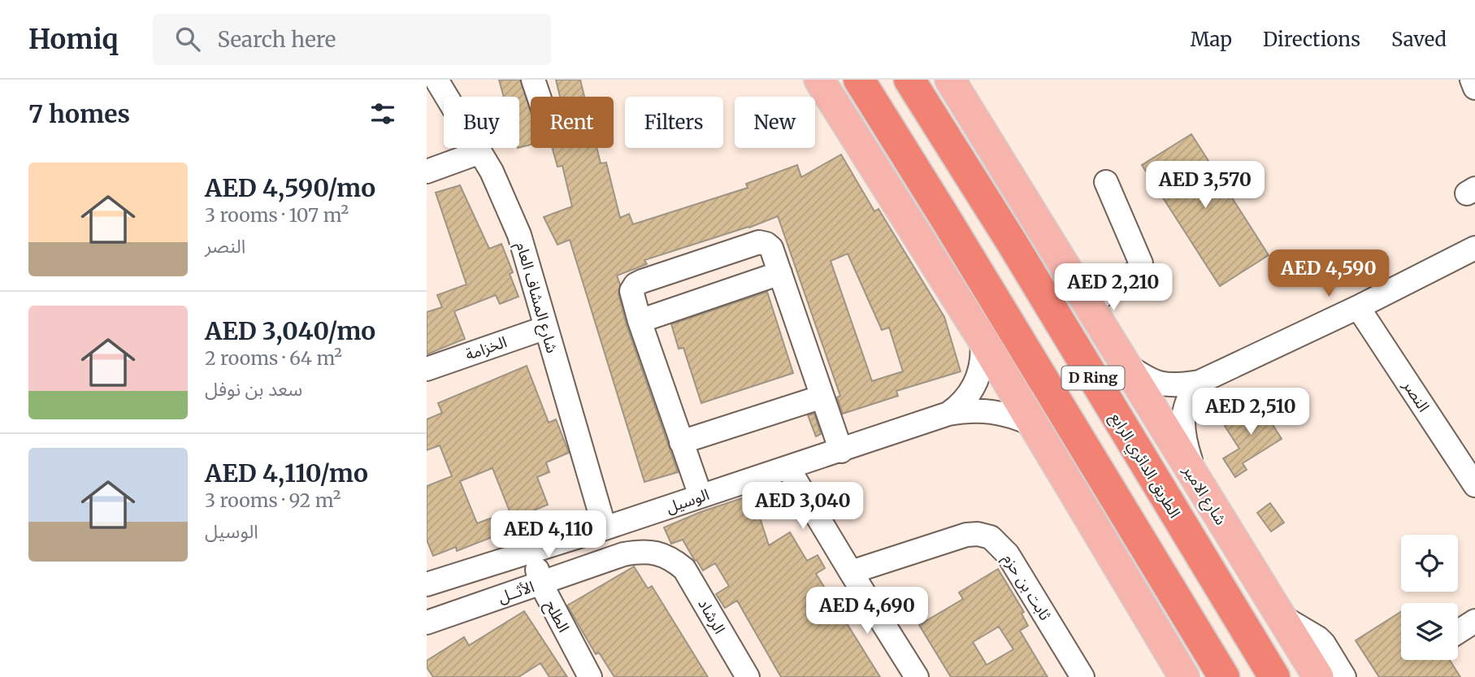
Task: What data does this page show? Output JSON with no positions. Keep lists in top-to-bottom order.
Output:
{
  "streets": {
    "highway": ["D Ring", "الطريق الدائري الرابع"],
    "main road": ["شارع الامير"],
    "street": [
      "شارع المشاف العام",
      "الخزامة",
      "النصر",
      "الوسيل",
      "ثابت بن حزم",
      "الأثــل",
      "الطلح",
      "الرشاد"
    ]
  },
  "crossings": [
    ["شارع المشاف العام", "الخزامة"],
    ["شارع المشاف العام", "الوسيل"],
    ["الوسيل", "الطلح"],
    ["الأثــل", "الطلح"],
    ["الأثــل", "الرشاد"]
  ],
  "page": {
    "header": "Homiq",
    "search": "Search here",
    "nav": ["Map", "Directions", "Saved"],
    "heading": "7 homes",
    "chip": [
      "Buy",
      "Rent",
      "Filters",
      "New"
    ],
    "list": [
      {
        "name": "AED 4,590/mo",
        "note": "3 rooms · 107 m² · النصر"
      },
      {
        "name": "AED 3,040/mo",
        "note": "2 rooms · 64 m² · سعد بن نوفل"
      },
      {
        "name": "AED 4,110/mo",
        "note": "3 rooms · 92 m² · الوسيل"
      }
    ],
    "price": [
      "AED 3,570",
      "AED 4,590",
      "AED 2,210",
      "AED 2,510",
      "AED 3,040",
      "AED 4,110",
      "AED 4,690"
    ]
  }
}
